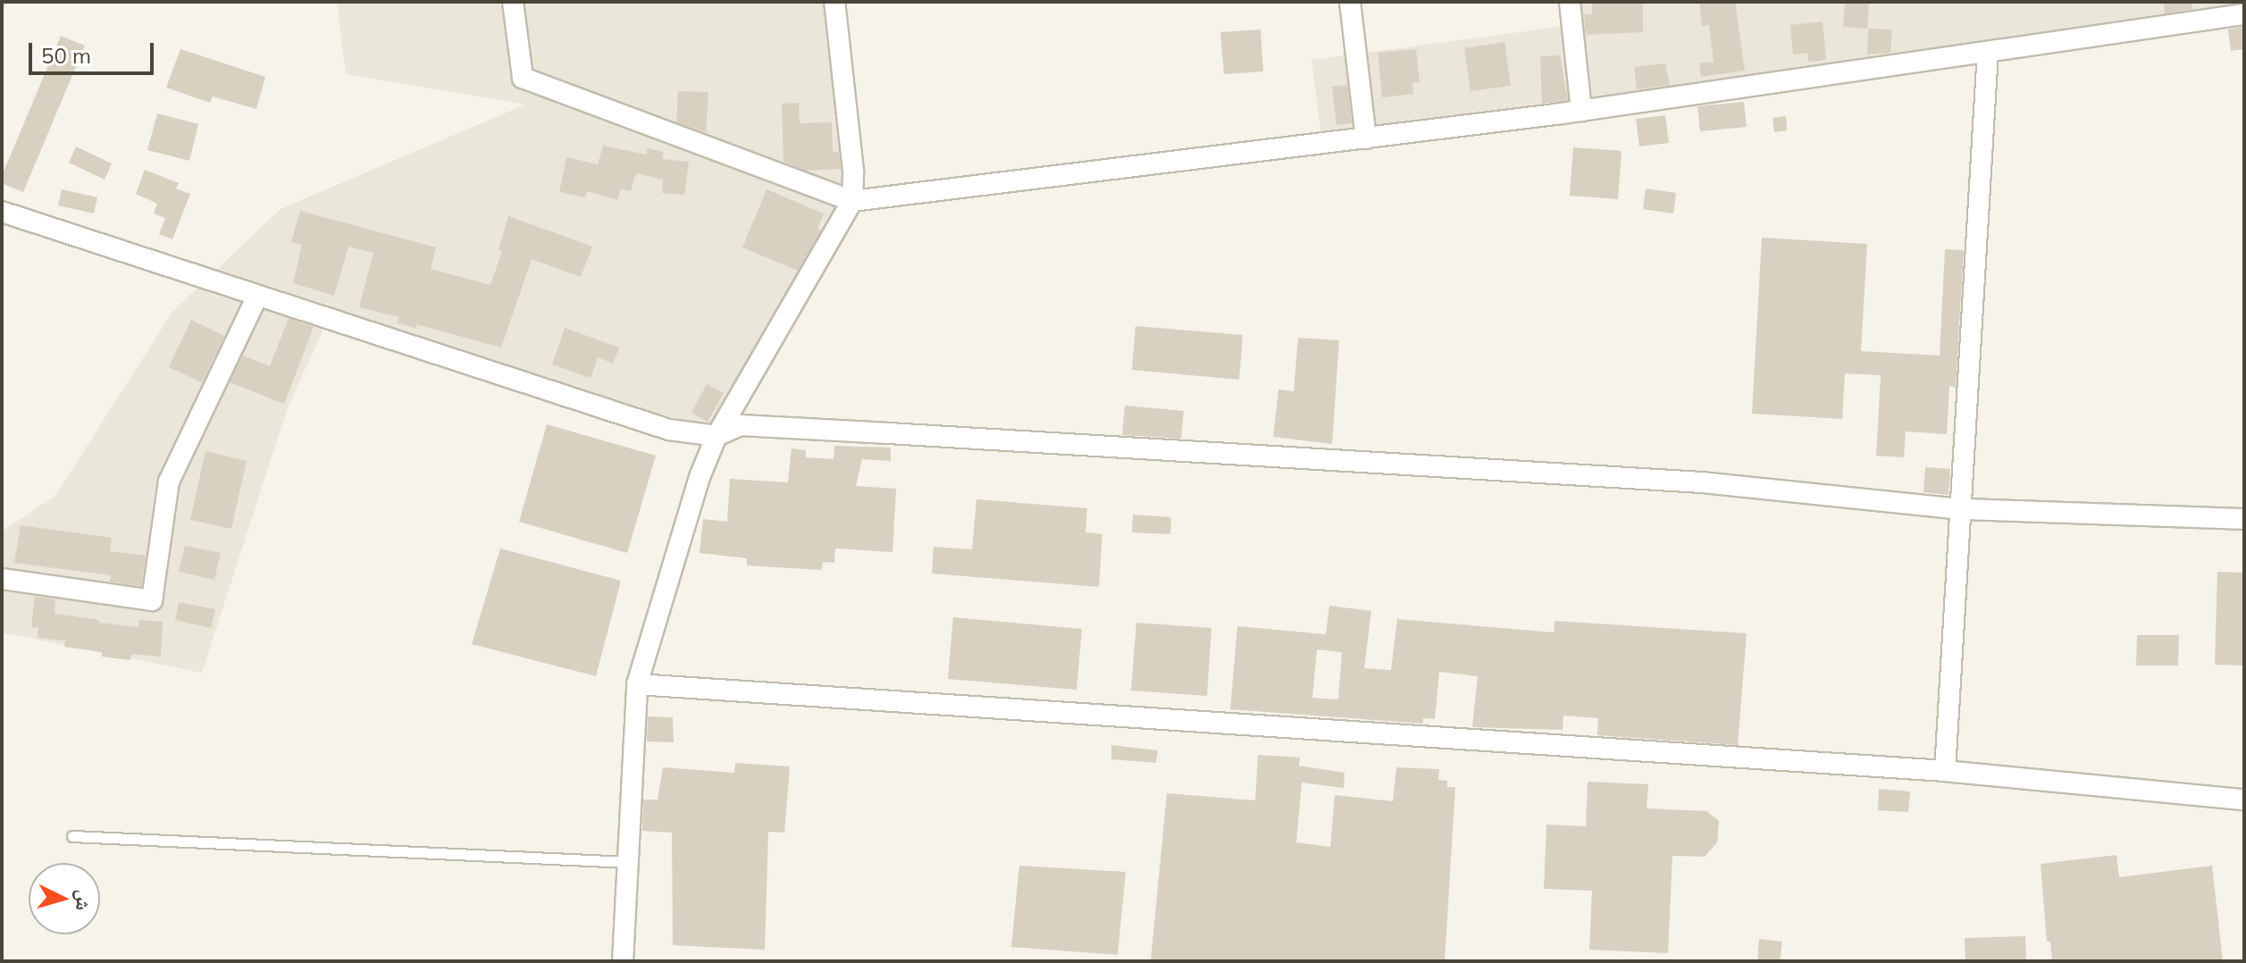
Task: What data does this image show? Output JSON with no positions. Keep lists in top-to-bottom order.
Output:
{
  "scale_bar": "50 m",
  "north": "right"
}
